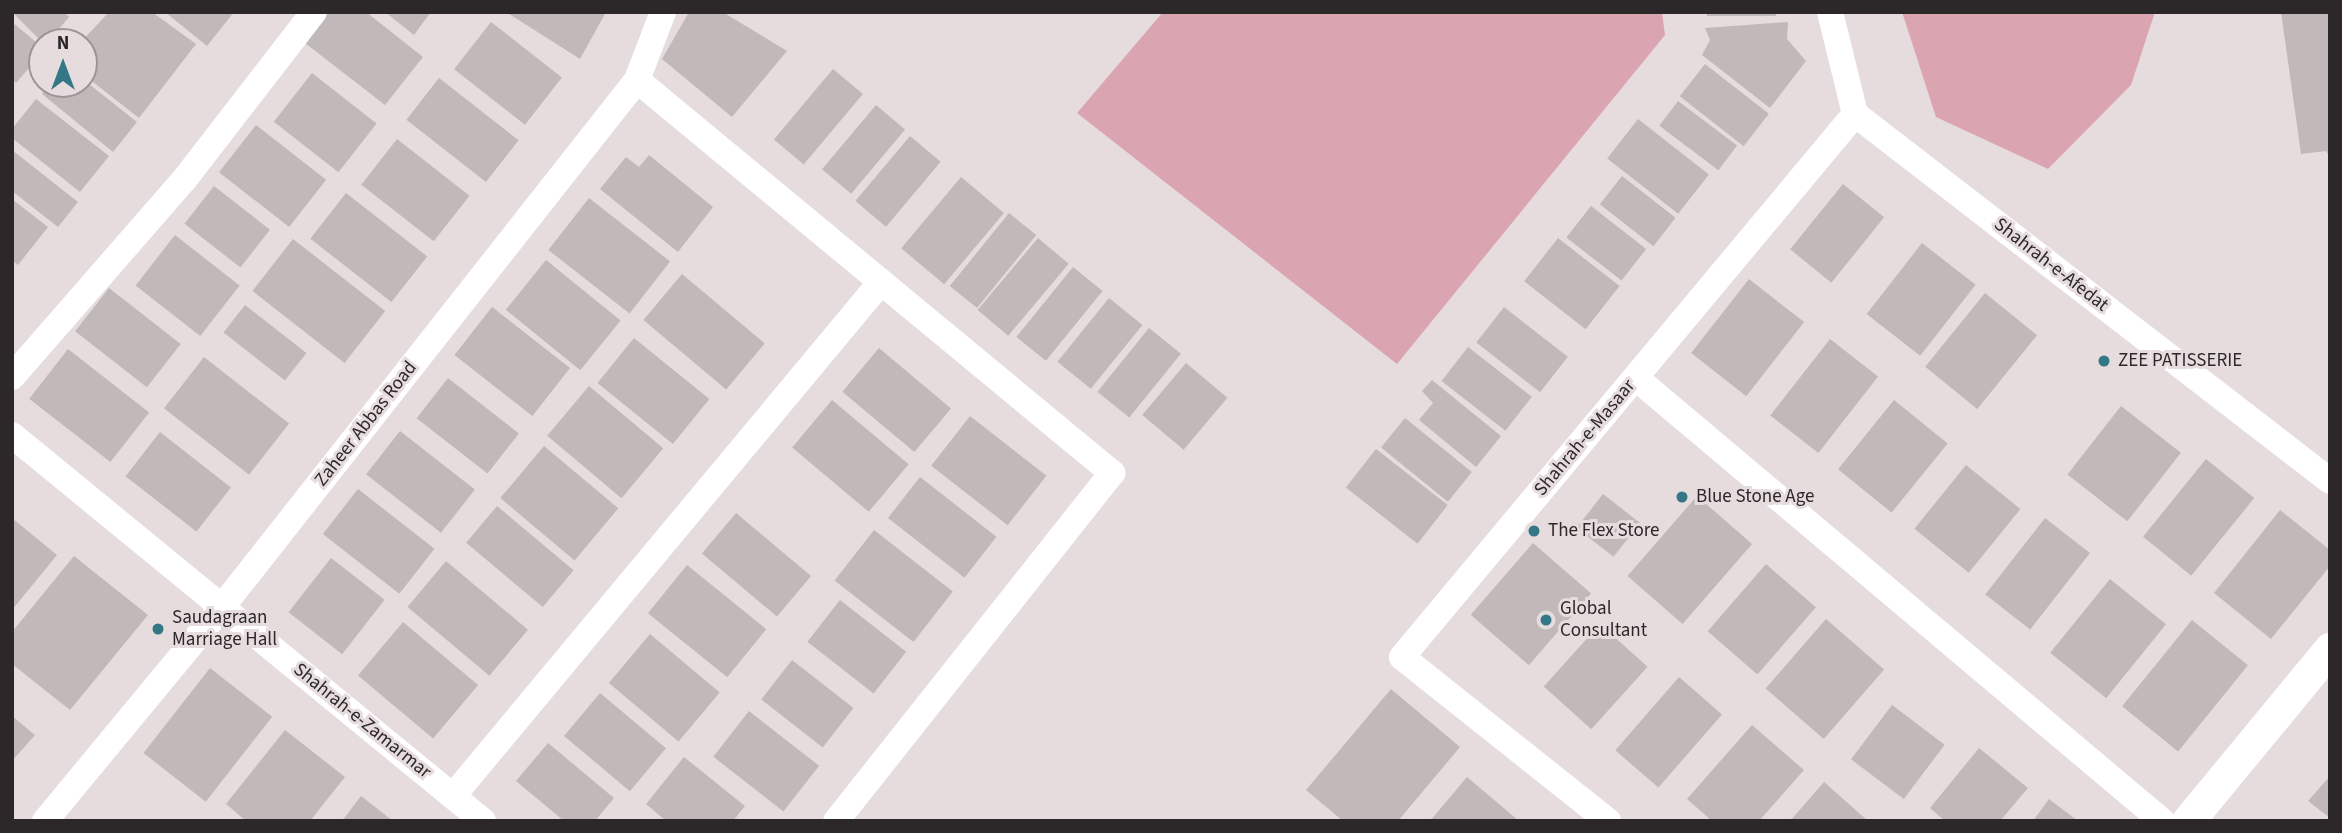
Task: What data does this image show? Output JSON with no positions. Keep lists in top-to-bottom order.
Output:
{
  "streets": {
    "street": [
      "Shahrah-e-Afedat",
      "Zaheer Abbas Road",
      "Shahrah-e-Masaar",
      "Shahrah-e-Zamarmar"
    ]
  },
  "crossings": [
    ["Shahrah-e-Afedat", "Shahrah-e-Masaar"],
    ["Zaheer Abbas Road", "Shahrah-e-Zamarmar"]
  ],
  "places": [
    "ZEE PATISSERIE",
    "Blue Stone Age",
    "The Flex Store",
    "Global Consultant",
    "Saudagraan Marriage Hall"
  ],
  "north": "top"
}
